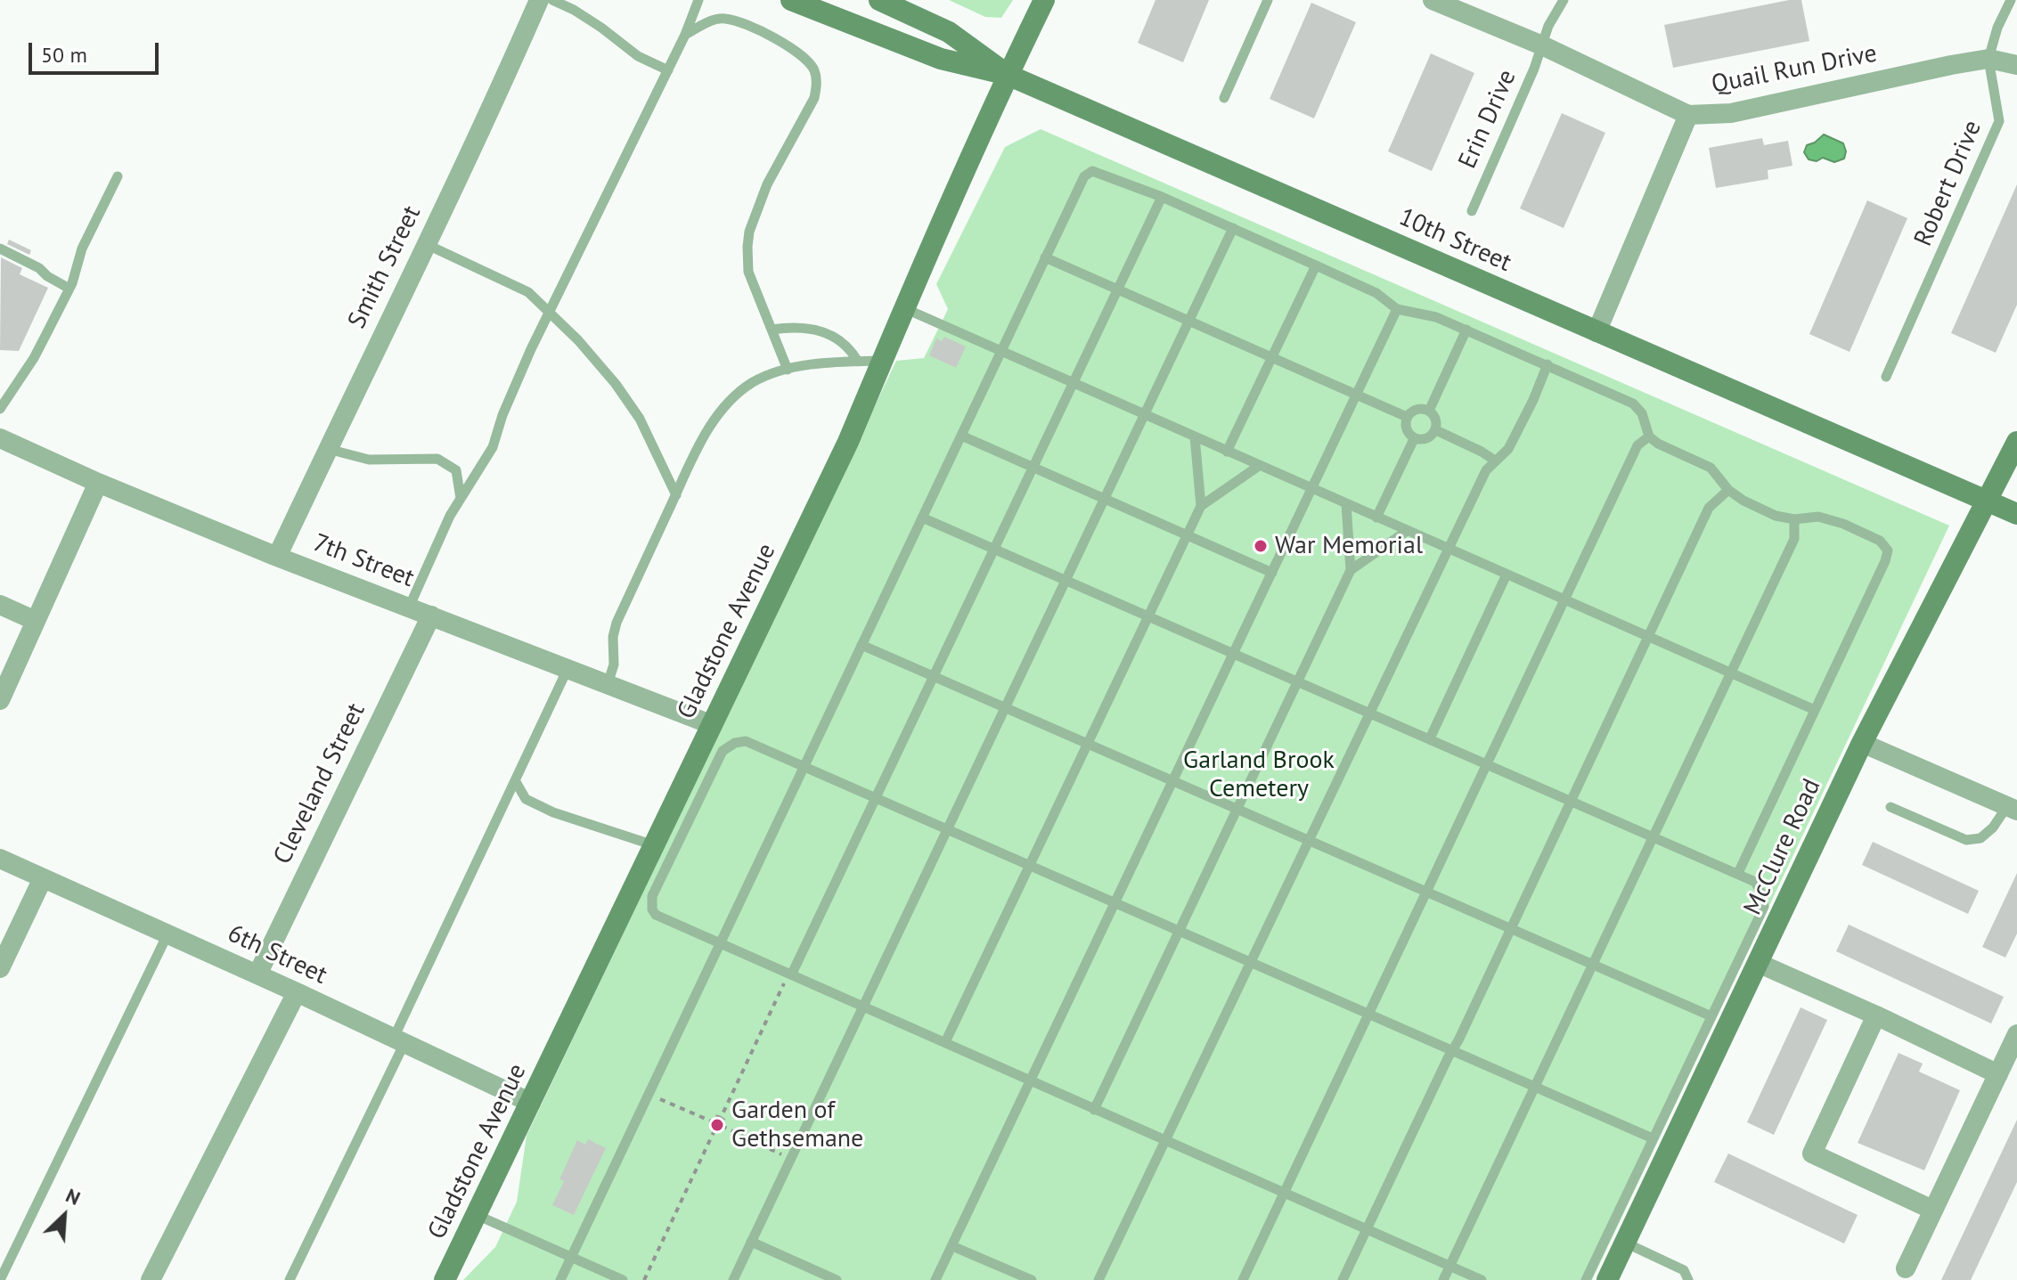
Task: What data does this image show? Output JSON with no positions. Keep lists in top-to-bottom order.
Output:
{
  "streets": {
    "street": [
      "Quail Run Drive",
      "10th Street",
      "Smith Street",
      "7th Street",
      "Gladstone Avenue",
      "Cleveland Street",
      "McClure Road",
      "6th Street"
    ],
    "lane": ["Erin Drive", "Robert Drive"]
  },
  "crossings": [
    ["Quail Run Drive", "Erin Drive"],
    ["Quail Run Drive", "Robert Drive"],
    ["10th Street", "Gladstone Avenue"],
    ["10th Street", "McClure Road"],
    ["Smith Street", "7th Street"],
    ["7th Street", "Gladstone Avenue"],
    ["7th Street", "Cleveland Street"],
    ["Gladstone Avenue", "6th Street"],
    ["Cleveland Street", "6th Street"]
  ],
  "parks": ["Garland Brook Cemetery"],
  "places": ["War Memorial", "Garden of Gethsemane"],
  "scale_bar": "50 m",
  "north": "top right"
}
